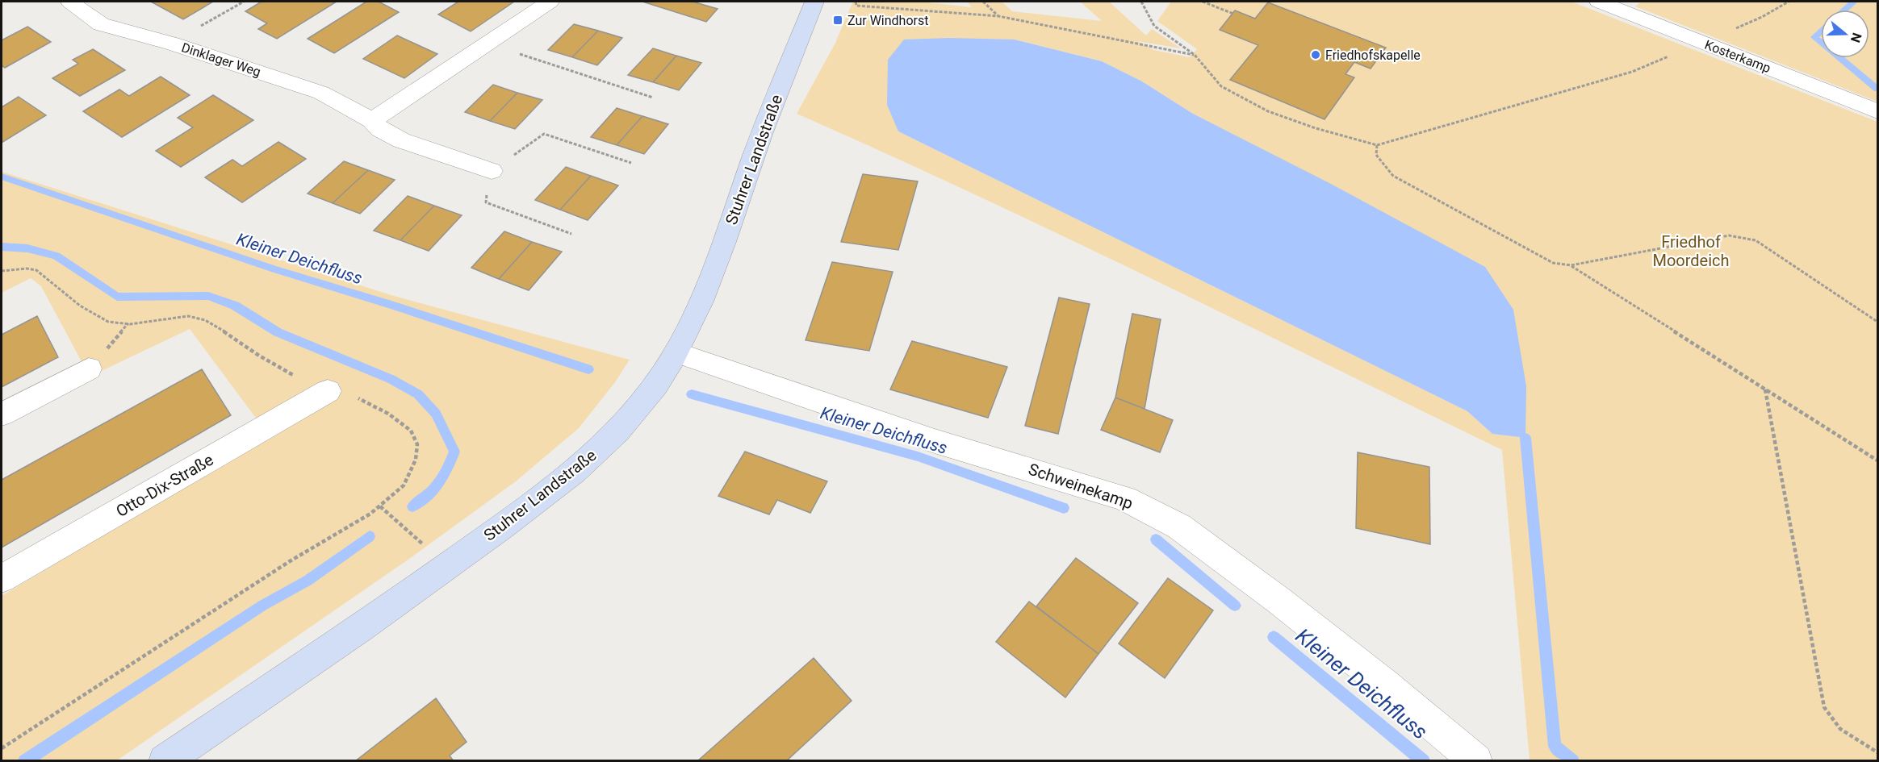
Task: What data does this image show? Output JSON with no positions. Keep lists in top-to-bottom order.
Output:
{
  "streets": {
    "main road": ["Stuhrer Landstraße"],
    "street": [
      "Kosterkamp",
      "Dinklager Weg",
      "Otto-Dix-Straße",
      "Schweinekamp"
    ]
  },
  "crossings": [
    ["Stuhrer Landstraße", "Schweinekamp"]
  ],
  "water": ["Kleiner Deichfluss"],
  "parks": ["Friedhof Moordeich"],
  "places": {
    "transit": ["Zur Windhorst"],
    "other": ["Friedhofskapelle"]
  },
  "north": "right"
}
